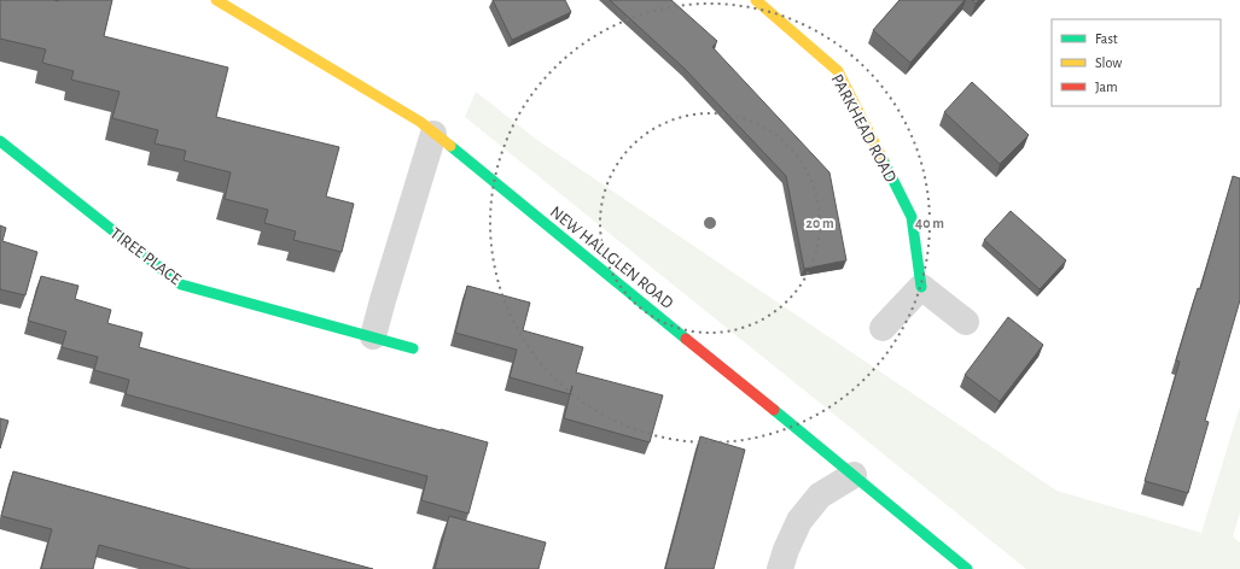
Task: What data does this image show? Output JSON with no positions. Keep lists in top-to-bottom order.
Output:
{
  "streets": {
    "street": ["PARKHEAD ROAD", "TIREE PLACE", "NEW HALLGLEN ROAD"]
  },
  "legend": ["Fast", "Slow", "Jam"],
  "rings": ["20 m", "40 m"]
}
